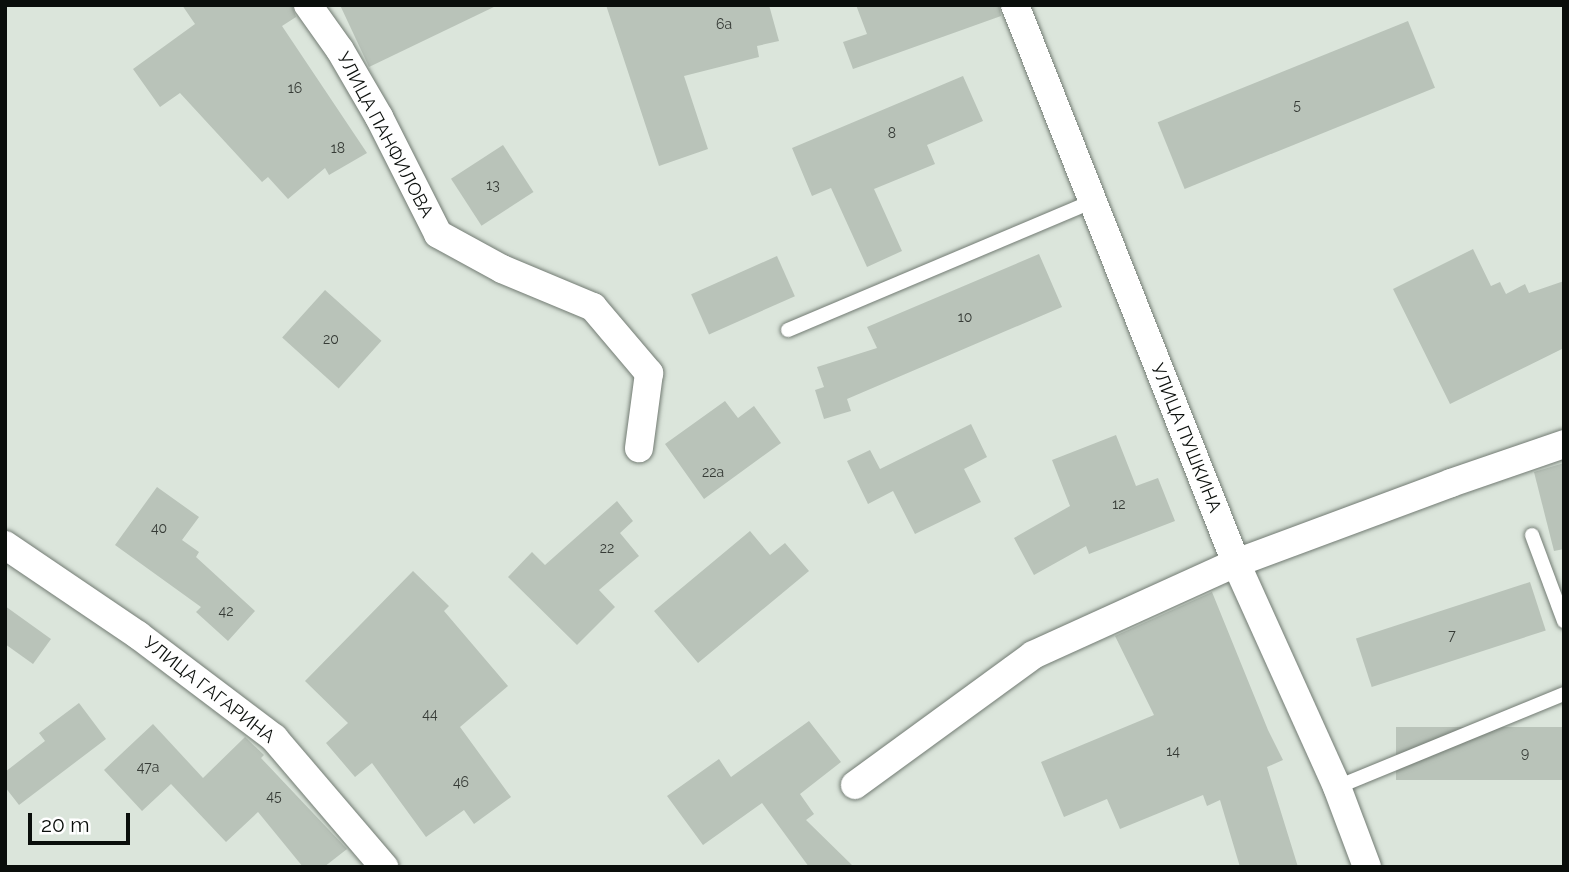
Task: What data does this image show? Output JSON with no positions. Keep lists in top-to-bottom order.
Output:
{
  "streets": {
    "street": ["УЛИЦА ПАНФИЛОВА", "УЛИЦА ПУШКИНА", "УЛИЦА ГАГАРИНА"]
  },
  "house_numbers": [
    "6а",
    "16",
    "5",
    "8",
    "18",
    "13",
    "10",
    "20",
    "22а",
    "12",
    "40",
    "22",
    "42",
    "7",
    "44",
    "14",
    "9",
    "47а",
    "46",
    "45"
  ],
  "scale_bar": "20 m"
}
